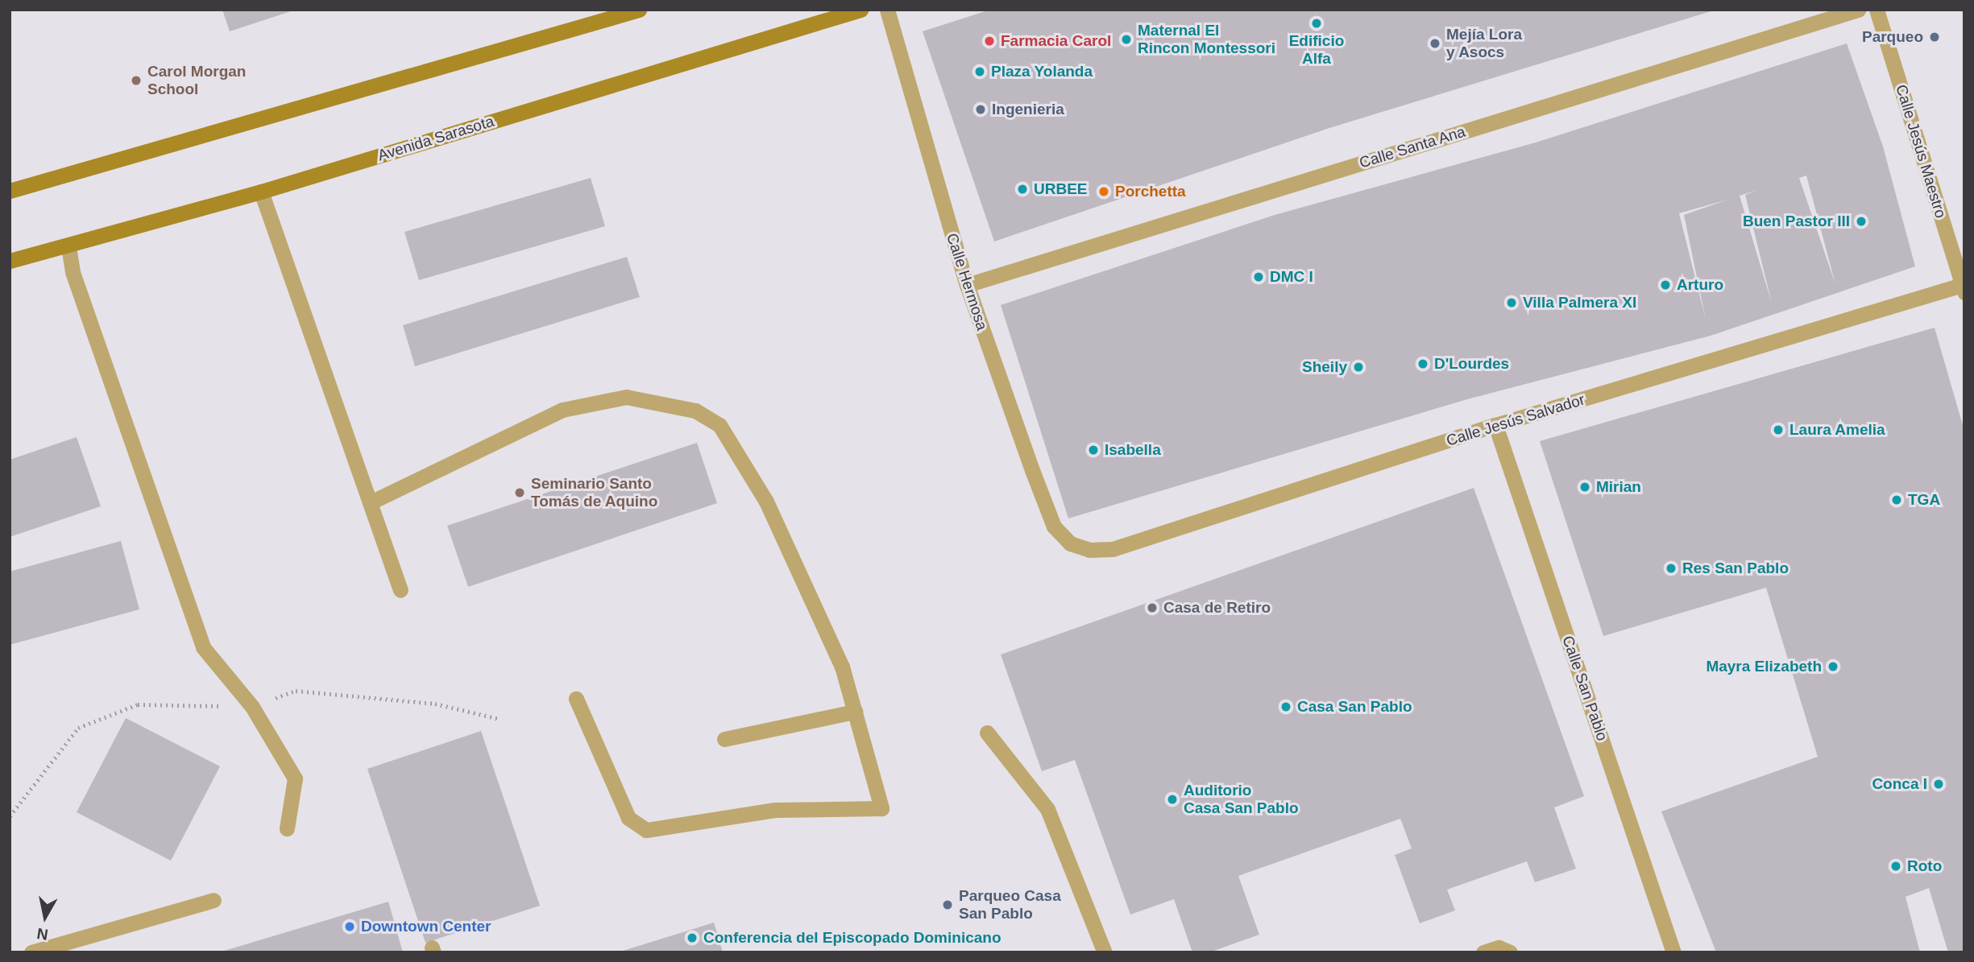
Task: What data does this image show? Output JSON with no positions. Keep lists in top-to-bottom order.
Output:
{
  "streets": {
    "main road": ["Avenida Sarasota"],
    "street": [
      "Calle Santa Ana",
      "Calle Jesús Maestro",
      "Calle Hermosa",
      "Calle Jesús Salvador",
      "Calle San Pablo"
    ]
  },
  "crossings": [
    ["Calle Santa Ana", "Calle Hermosa"],
    ["Calle Jesús Maestro", "Calle Jesús Salvador"],
    ["Calle Hermosa", "Calle Jesús Salvador"],
    ["Calle Jesús Salvador", "Calle San Pablo"]
  ],
  "places": [
    "Edificio Alfa",
    "Parqueo",
    "Maternal El Rincon Montessori",
    "Farmacia Carol",
    "Mejía Lora y Asocs",
    "Plaza Yolanda",
    "Carol Morgan School",
    "Ingenieria",
    "URBEE",
    "Porchetta",
    "Buen Pastor III",
    "DMC I",
    "Arturo",
    "Villa Palmera XI",
    "D'Lourdes",
    "Sheily",
    "Laura Amelia",
    "Isabella",
    "Mirian",
    "Seminario Santo Tomás de Aquino",
    "TGA",
    "Res San Pablo",
    "Casa de Retiro",
    "Mayra Elizabeth",
    "Casa San Pablo",
    "Conca I",
    "Auditorio Casa San Pablo",
    "Roto",
    "Parqueo Casa San Pablo",
    "Downtown Center",
    "Conferencia del Episcopado Dominicano"
  ],
  "north": "bottom"
}
